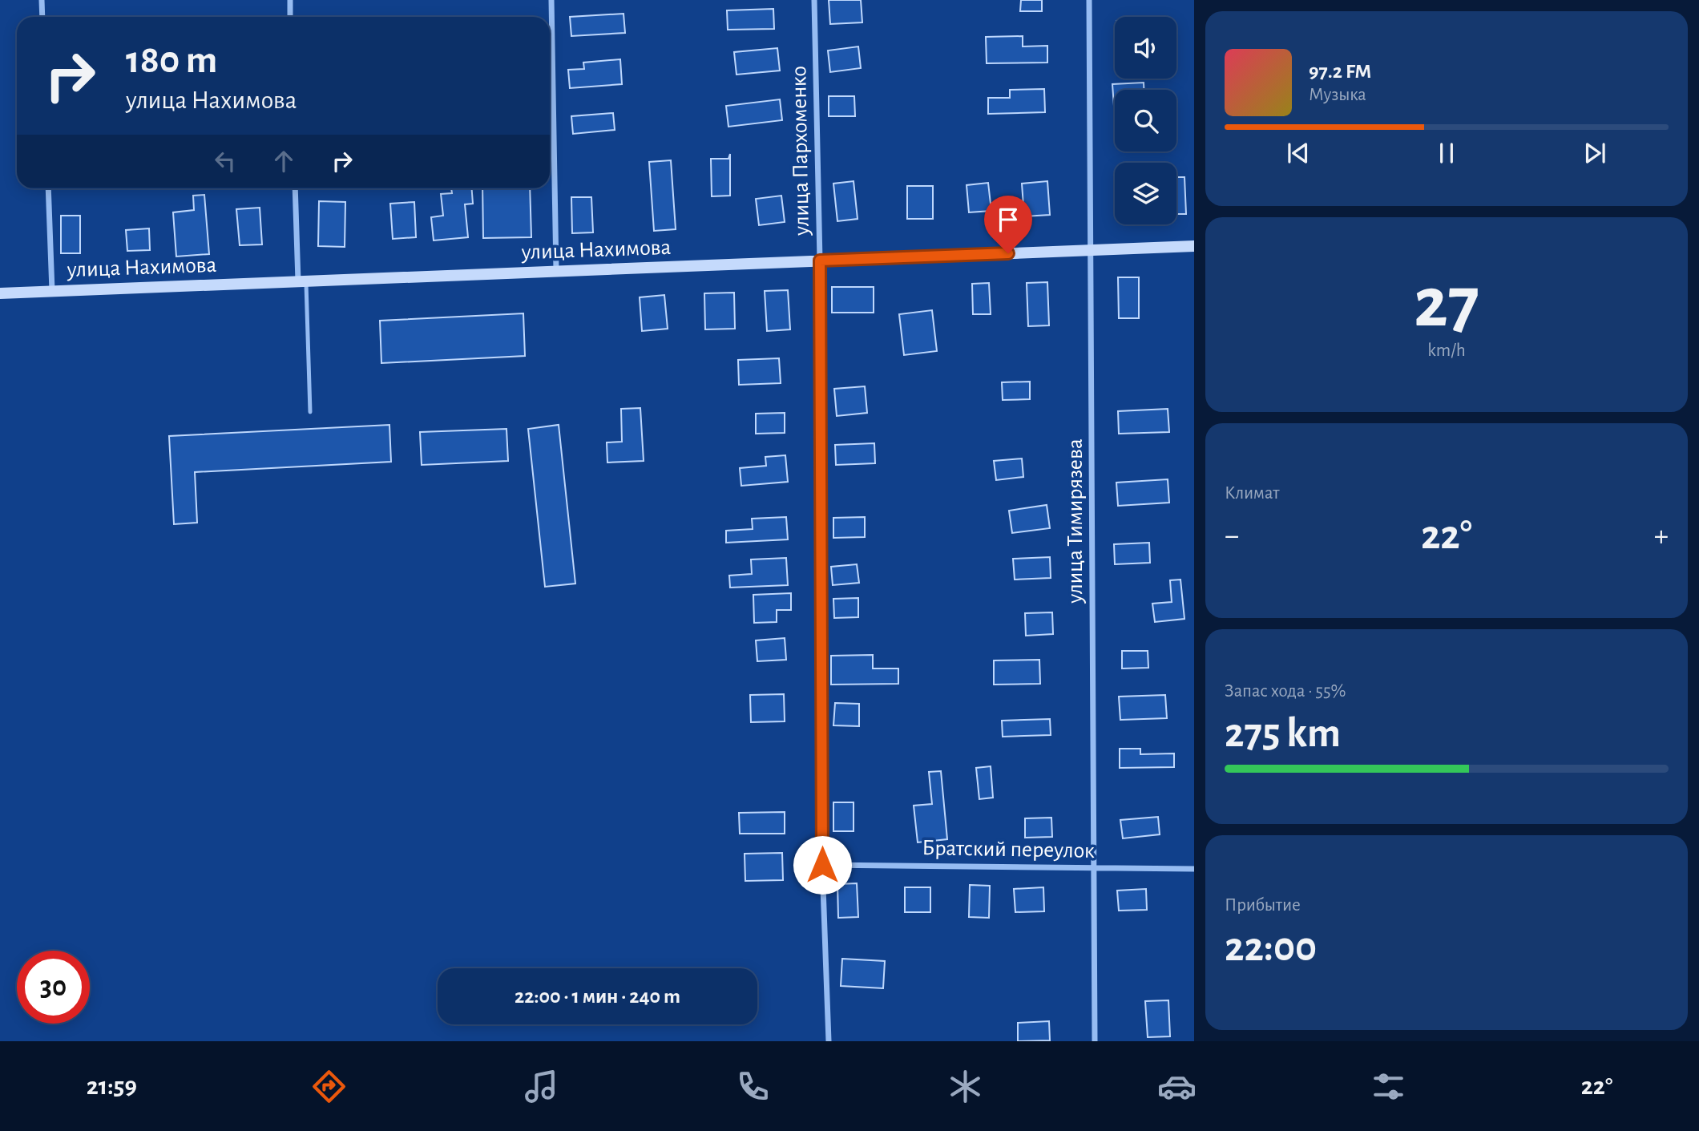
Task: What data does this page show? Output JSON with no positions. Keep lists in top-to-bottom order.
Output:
{
  "streets": {
    "street": [
      "улица Пархоменко",
      "улица Нахимова",
      "улица Тимирязева",
      "Братский переулок"
    ]
  },
  "crossings": [
    ["улица Пархоменко", "улица Нахимова"],
    ["улица Пархоменко", "Братский переулок"],
    ["улица Нахимова", "улица Тимирязева"],
    ["улица Тимирязева", "Братский переулок"]
  ],
  "page": {
    "turn": ["180 m", "улица Нахимова"],
    "song": ["97.2 FM", "Музыка"],
    "tile": [
      ["27", "km/h"],
      "Климат",
      ["Запас хода · 55%", "275 km"],
      ["Прибытие", "22:00"]
    ],
    "heat": ["−", "22°", "+"],
    "limit": "30",
    "trip": "22:00 · 1 мин · 240 m",
    "tabs": ["21:59", "22°"]
  }
}
